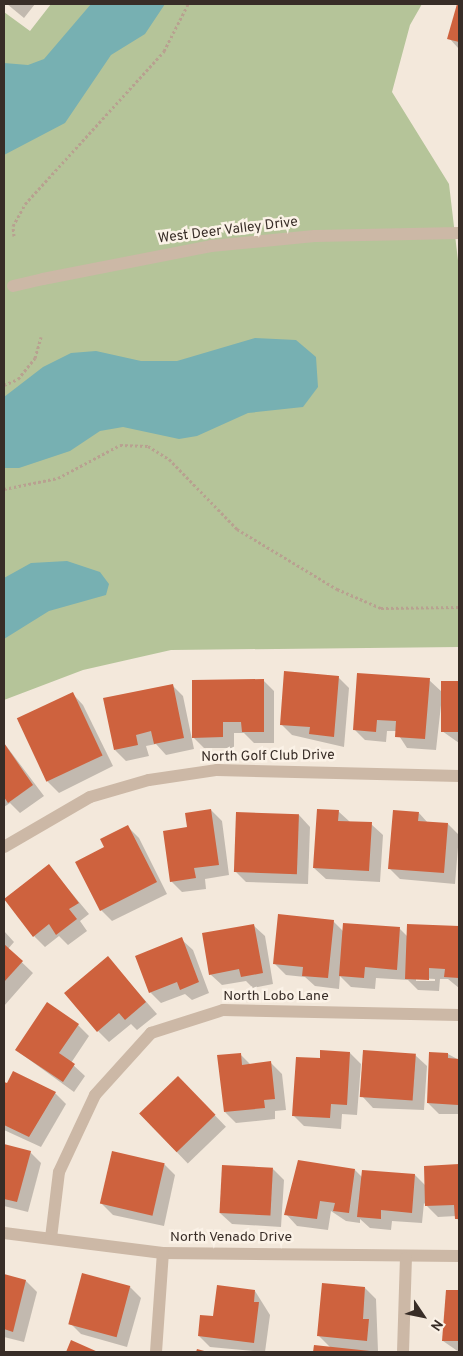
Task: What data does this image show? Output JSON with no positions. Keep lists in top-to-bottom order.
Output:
{
  "streets": {
    "street": [
      "West Deer Valley Drive",
      "North Golf Club Drive",
      "North Lobo Lane",
      "North Venado Drive"
    ]
  },
  "crossings": [
    ["North Lobo Lane", "North Venado Drive"]
  ],
  "north": "bottom right"
}
